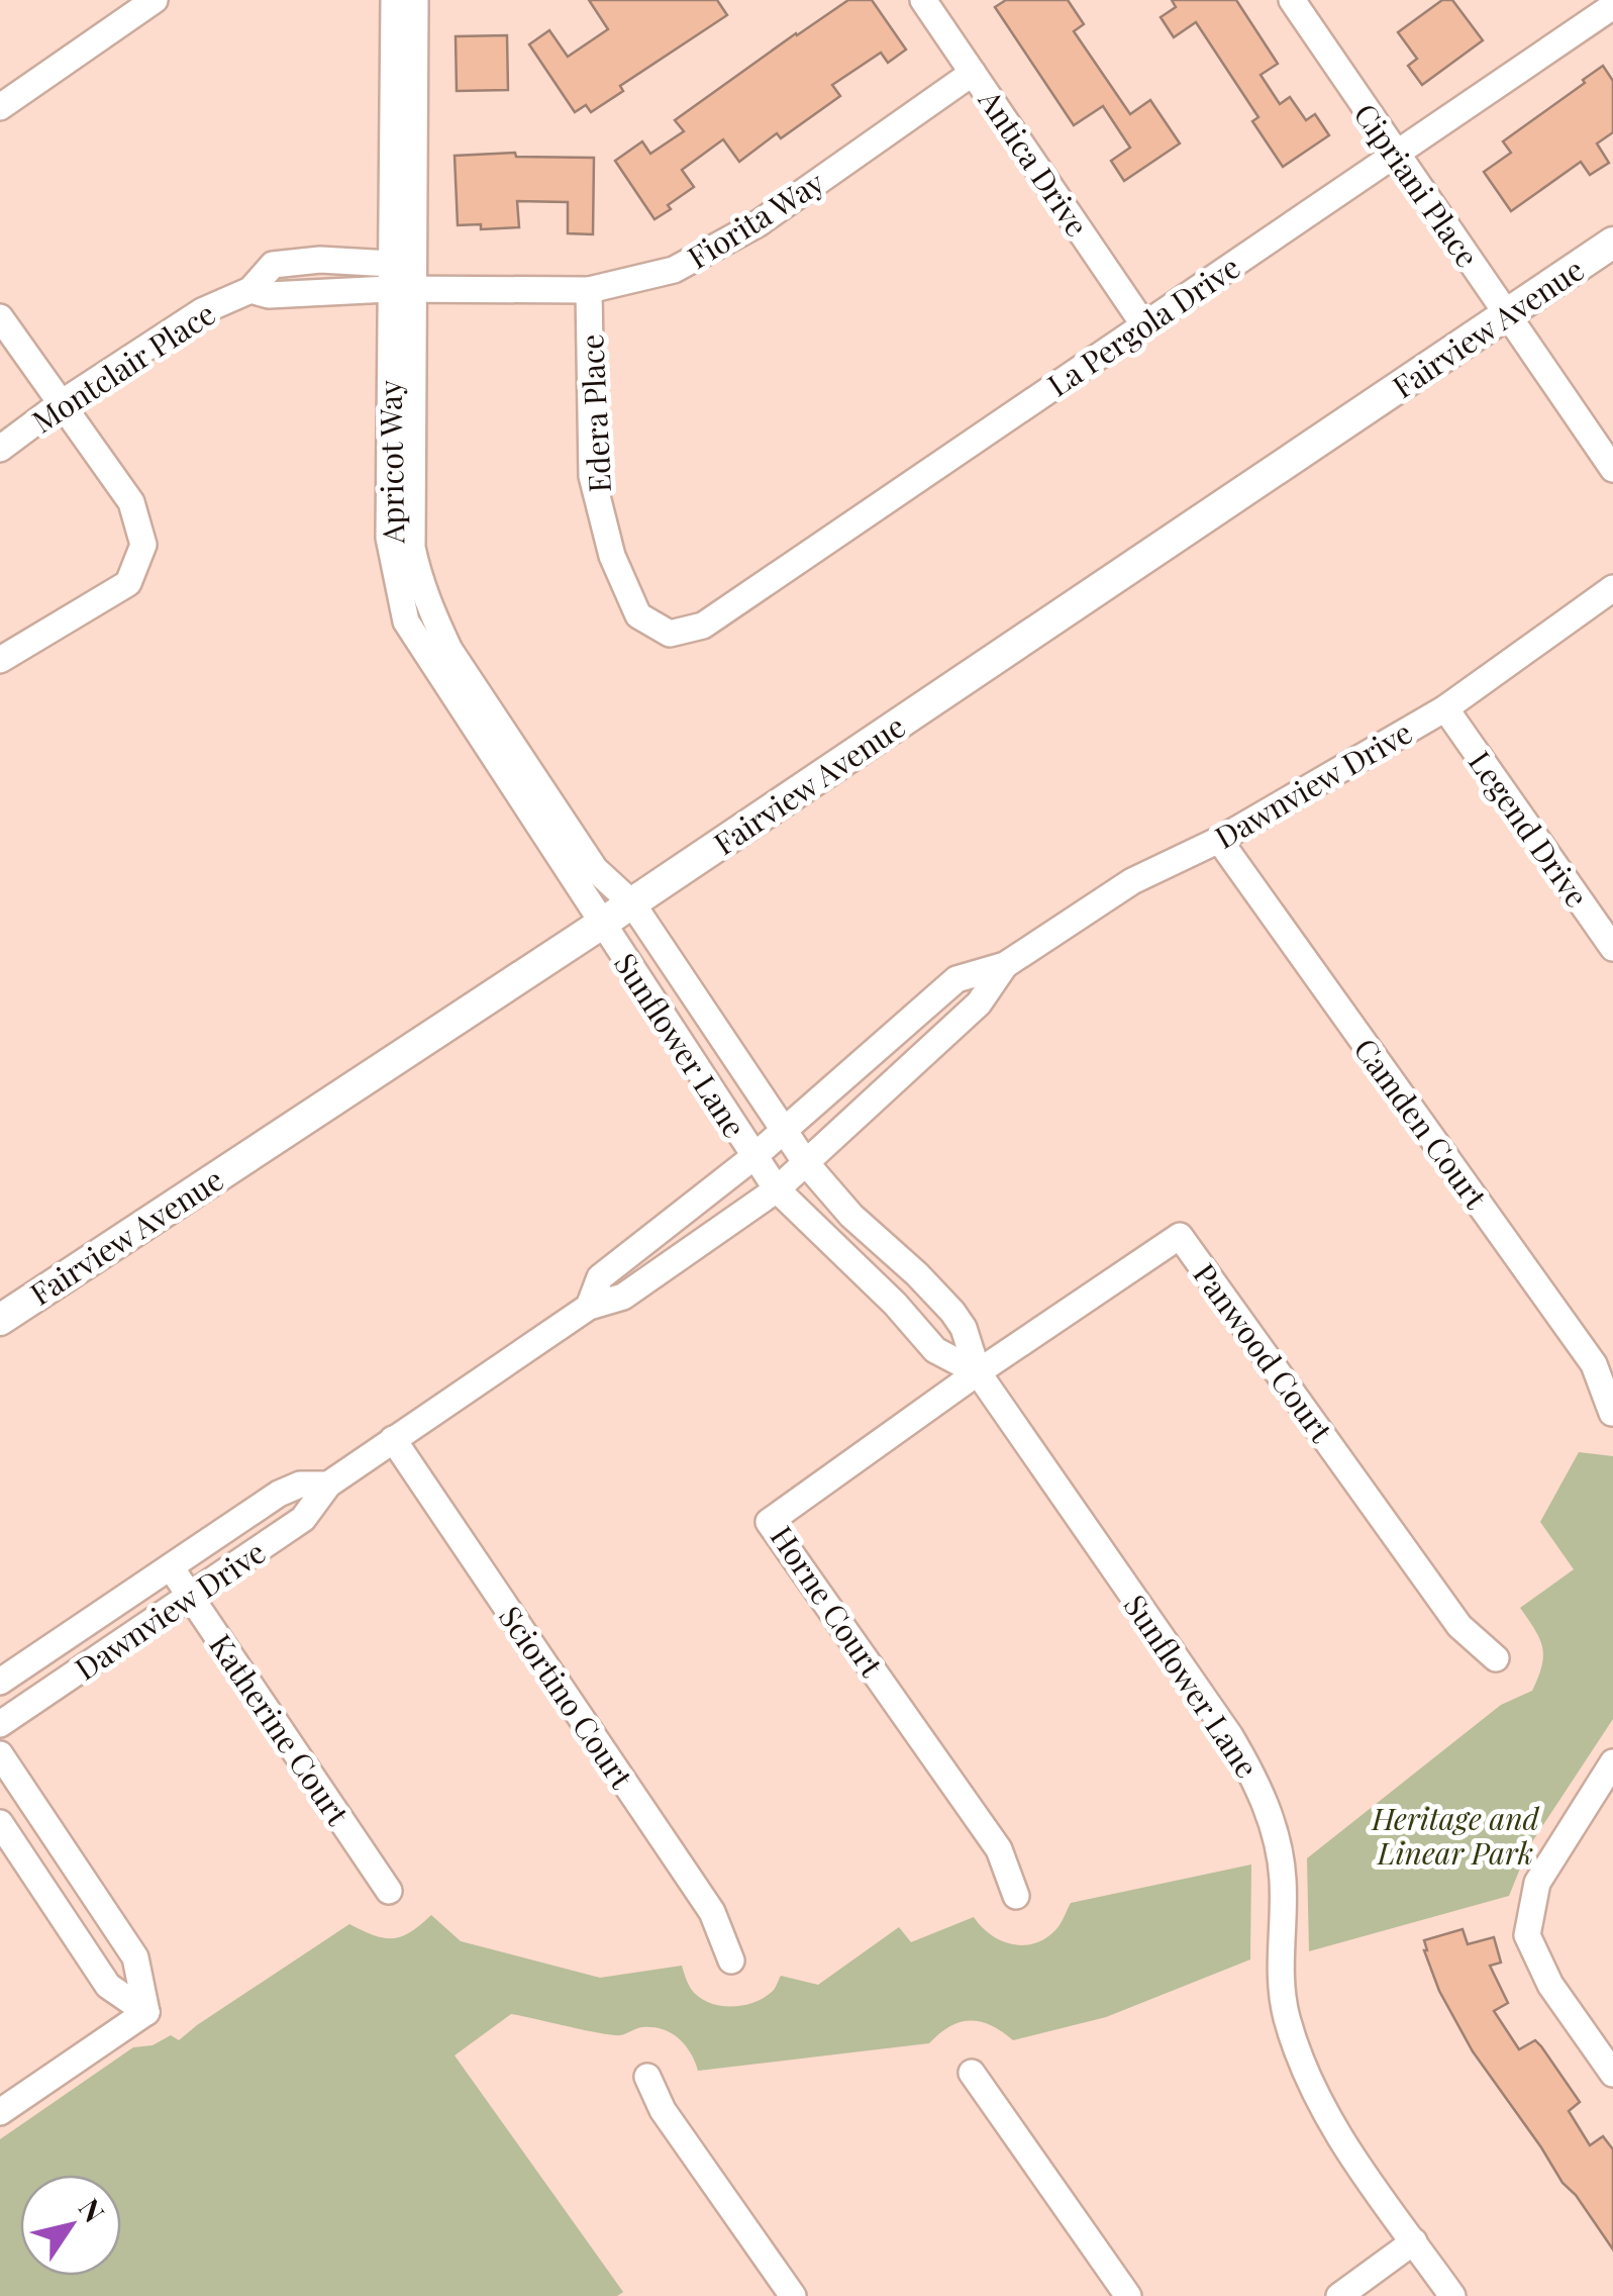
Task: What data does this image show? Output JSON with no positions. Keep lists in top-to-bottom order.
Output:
{
  "streets": {
    "street": [
      "Antica Drive",
      "Cipriani Place",
      "Fiorita Way",
      "La Pergola Drive",
      "Fairview Avenue",
      "Montclair Place",
      "Edera Place",
      "Apricot Way",
      "Dawnview Drive",
      "Legend Drive",
      "Sunflower Lane",
      "Camden Court",
      "Panwood Court",
      "Horne Court",
      "Sciortino Court",
      "Katherine Court"
    ]
  },
  "crossings": [
    ["Antica Drive", "Fiorita Way"],
    ["Antica Drive", "La Pergola Drive"],
    ["Cipriani Place", "La Pergola Drive"],
    ["Cipriani Place", "Fairview Avenue"],
    ["Fiorita Way", "Montclair Place"],
    ["Fiorita Way", "Edera Place"],
    ["Fiorita Way", "Apricot Way"],
    ["La Pergola Drive", "Edera Place"],
    ["Fairview Avenue", "Apricot Way"],
    ["Fairview Avenue", "Sunflower Lane"],
    ["Montclair Place", "Apricot Way"],
    ["Apricot Way", "Sunflower Lane"],
    ["Dawnview Drive", "Legend Drive"],
    ["Dawnview Drive", "Sunflower Lane"],
    ["Dawnview Drive", "Camden Court"],
    ["Dawnview Drive", "Sciortino Court"],
    ["Dawnview Drive", "Katherine Court"],
    ["Sunflower Lane", "Panwood Court"],
    ["Sunflower Lane", "Horne Court"],
    ["Panwood Court", "Horne Court"]
  ],
  "parks": ["Heritage and Linear Park"],
  "north": "top right"
}
